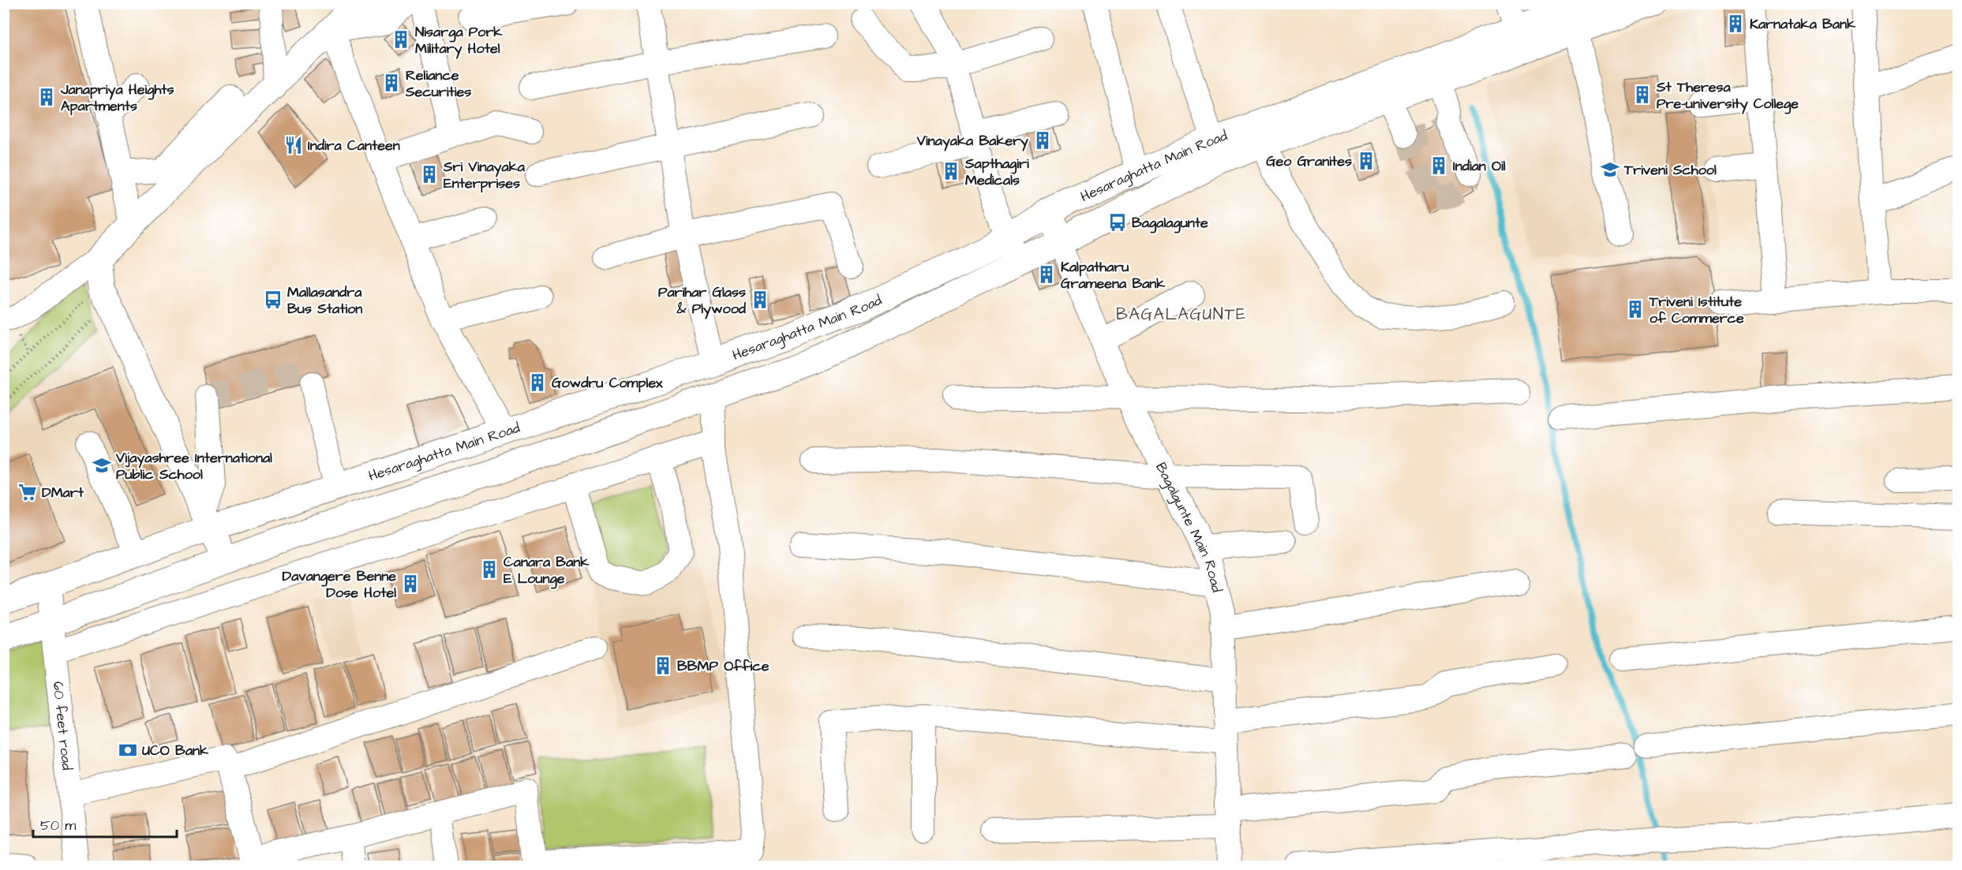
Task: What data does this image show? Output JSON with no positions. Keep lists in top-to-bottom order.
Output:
{
  "streets": {
    "main road": ["Hesaraghatta Main Road"],
    "street": ["Bagalgunte Main Road", "60 feet road"]
  },
  "crossings": [
    ["Hesaraghatta Main Road", "Bagalgunte Main Road"],
    ["Hesaraghatta Main Road", "60 feet road"]
  ],
  "districts": ["BAGALAGUNTE"],
  "places": {
    "building": [
      "Karnataka Bank",
      "Nisarga Pork Military Hotel",
      "Reliance Securities",
      "St Theresa Pre-university College",
      "Janapriya Heights Apartments",
      "Vinayaka Bakery",
      "Geo Granites",
      "Indian Oil",
      "Sapthagiri Medicals",
      "Sri Vinayaka Enterprises",
      "Kalpatharu Grameena Bank",
      "Parihar Glass & Plywood",
      "Triveni Istitute of Commerce",
      "Gowdru Complex",
      "Canara Bank E Lounge",
      "Davangere Benne Dose Hotel",
      "BBMP Office"
    ],
    "restaurant": ["Indira Canteen"],
    "school or university": ["Triveni School", "Vijayashree International Public School"],
    "bus stop": ["Bagalagunte", "Mallasandra Bus Station"],
    "supermarket": ["DMart"],
    "bank": ["UCO Bank"]
  },
  "scale_bar": "50 m"
}
